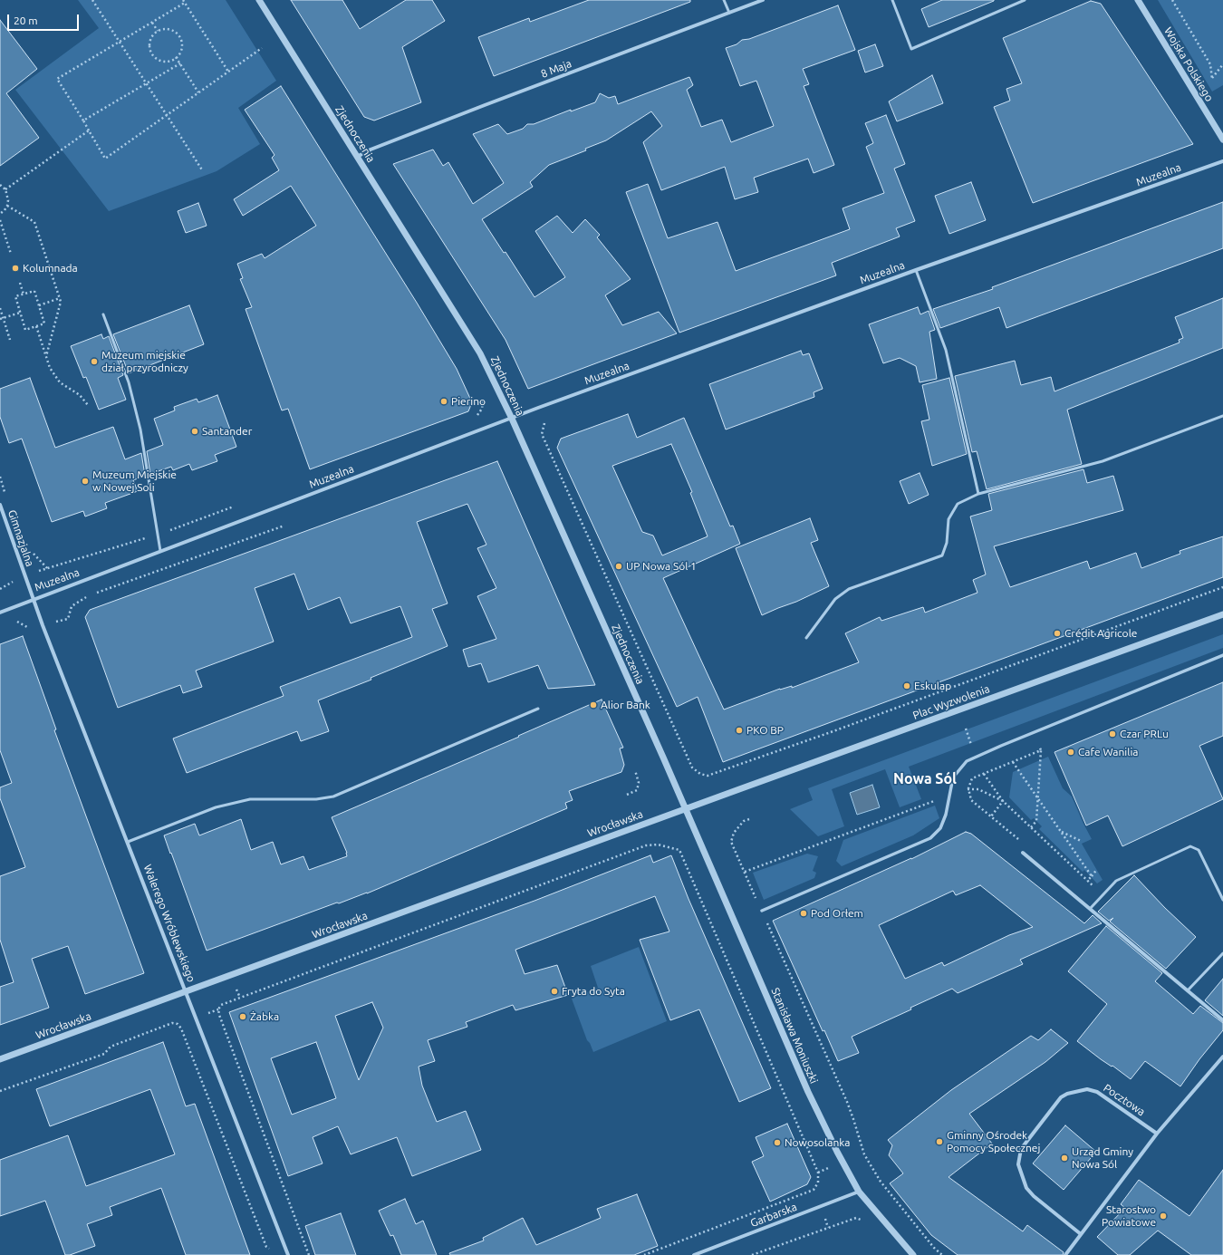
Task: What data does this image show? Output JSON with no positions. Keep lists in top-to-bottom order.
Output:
{
  "streets": {
    "street": [
      "Wojska Polskiego",
      "8 Maja",
      "Zjednoczenia",
      "Muzealna",
      "Gimnazjalna",
      "Plac Wyzwolenia",
      "Wrocławska",
      "Walerego Wróblewskiego",
      "Stanisława Moniuszki",
      "Pocztowa",
      "Garbarska"
    ]
  },
  "crossings": [
    ["8 Maja", "Zjednoczenia"],
    ["Zjednoczenia", "Muzealna"],
    ["Zjednoczenia", "Plac Wyzwolenia"],
    ["Zjednoczenia", "Wrocławska"],
    ["Zjednoczenia", "Stanisława Moniuszki"],
    ["Muzealna", "Gimnazjalna"],
    ["Muzealna", "Walerego Wróblewskiego"],
    ["Gimnazjalna", "Walerego Wróblewskiego"],
    ["Plac Wyzwolenia", "Wrocławska"],
    ["Plac Wyzwolenia", "Stanisława Moniuszki"],
    ["Wrocławska", "Walerego Wróblewskiego"],
    ["Wrocławska", "Stanisława Moniuszki"],
    ["Stanisława Moniuszki", "Garbarska"]
  ],
  "districts": ["Nowa Sól"],
  "places": [
    "Kolumnada",
    "Muzeum miejskie dział przyrodniczy",
    "Pierino",
    "Santander",
    "Muzeum Miejskie w Nowej Soli",
    "UP Nowa Sól 1",
    "Crédit Agricole",
    "Eskulap",
    "Alior Bank",
    "PKO BP",
    "Czar PRLu",
    "Cafe Wanilia",
    "Pod Orłem",
    "Fryta do Syta",
    "Żabka",
    "Gminny Ośrodek Pomocy Społecznej",
    "Nowosolanka",
    "Urząd Gminy Nowa Sól",
    "Starostwo Powiatowe"
  ],
  "scale_bar": "20 m"
}
